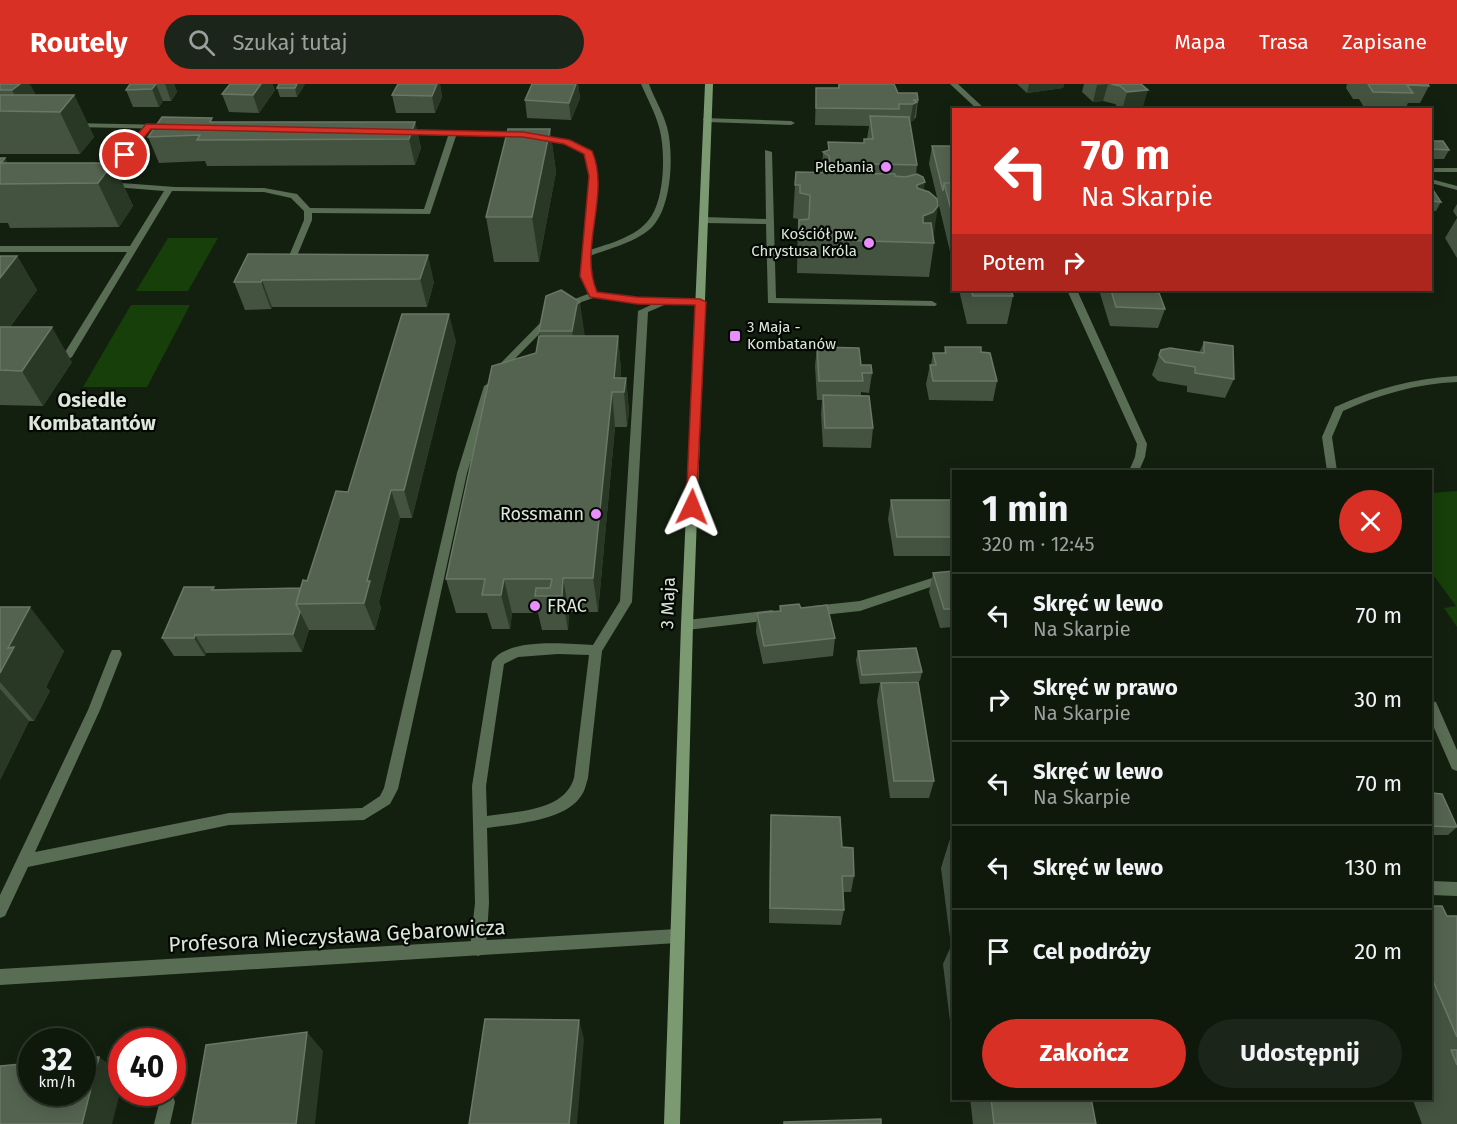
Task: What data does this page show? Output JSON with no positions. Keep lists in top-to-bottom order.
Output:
{
  "streets": {
    "street": ["3 Maja", "Profesora Mieczysława Gębarowicza"]
  },
  "crossings": [
    ["3 Maja", "Profesora Mieczysława Gębarowicza"]
  ],
  "districts": ["Osiedle Kombatantów"],
  "places": {
    "other": [
      "Plebania",
      "Kościół pw. Chrystusa Króla",
      "Rossmann",
      "FRAC"
    ],
    "transit": ["3 Maja - Kombatanów"]
  },
  "page": {
    "header": "Routely",
    "search": "Szukaj tutaj",
    "nav": ["Mapa", "Trasa", "Zapisane"],
    "turn": ["70 m", "Na Skarpie"],
    "then": "Potem",
    "heading": ["1 min", "320 m · 12:45"],
    "list": [
      {
        "name": "Skręć w lewo",
        "note": "Na Skarpie",
        "value": "70 m"
      },
      {
        "name": "Skręć w prawo",
        "note": "Na Skarpie",
        "value": "30 m"
      },
      {
        "name": "Skręć w lewo",
        "note": "Na Skarpie",
        "value": "70 m"
      },
      {
        "name": "Skręć w lewo",
        "value": "130 m"
      },
      {
        "name": "Cel podróży",
        "value": "20 m"
      }
    ],
    "buttons": ["Zakończ", "Udostępnij"],
    "speed": "32 km/h",
    "limit": "40"
  }
}
